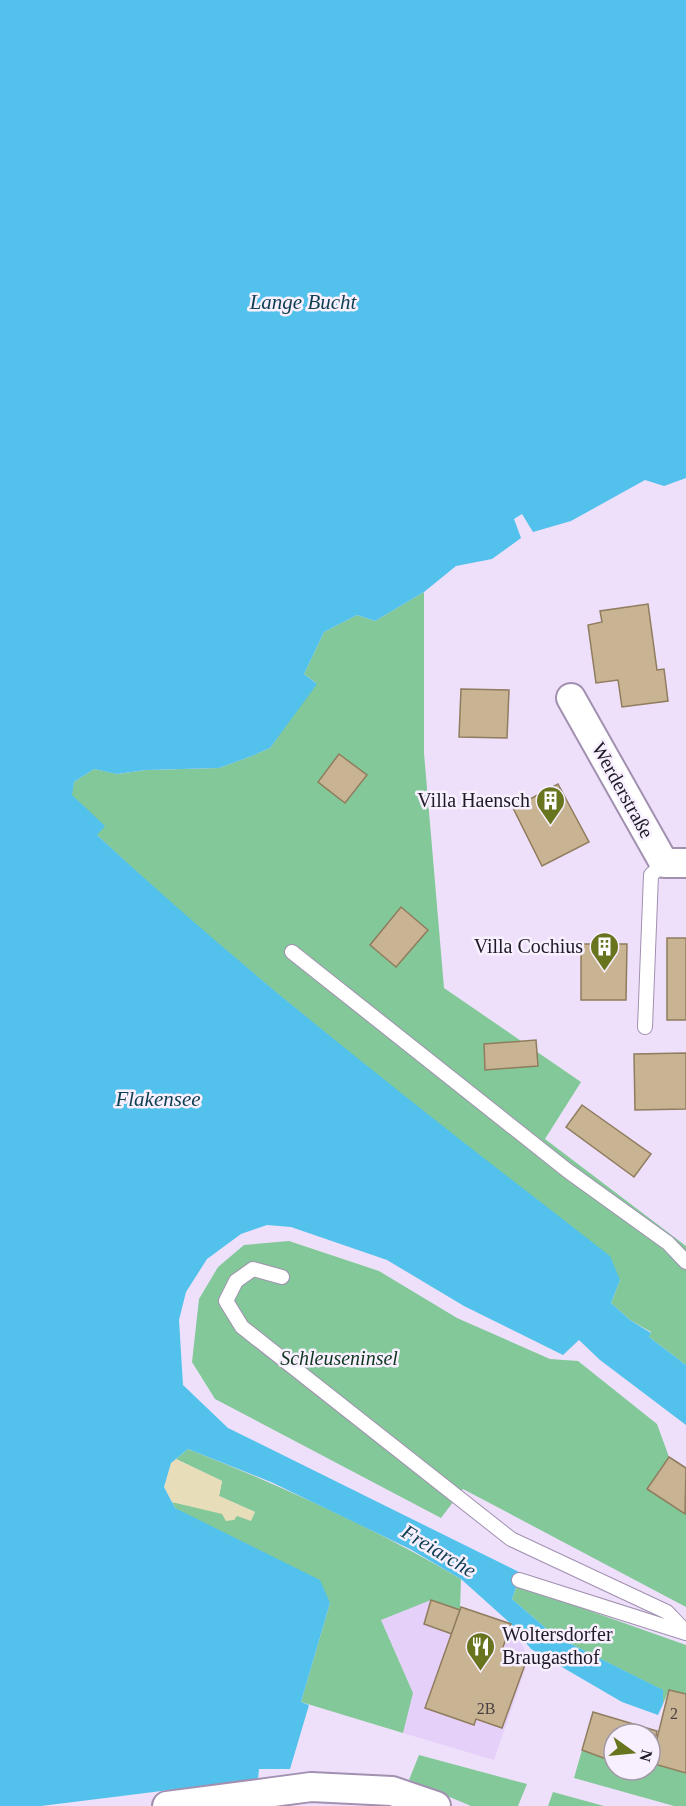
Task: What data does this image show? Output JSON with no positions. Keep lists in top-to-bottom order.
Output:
{
  "streets": {
    "street": ["Werderstraße"]
  },
  "water": ["Lange Bucht", "Flakensee", "Freiarche"],
  "parks": ["Schleuseninsel"],
  "places": {
    "building": ["Villa Haensch", "Villa Cochius"],
    "restaurant": ["Woltersdorfer Braugasthof"]
  },
  "house_numbers": ["2B", "2"],
  "north": "right"
}
